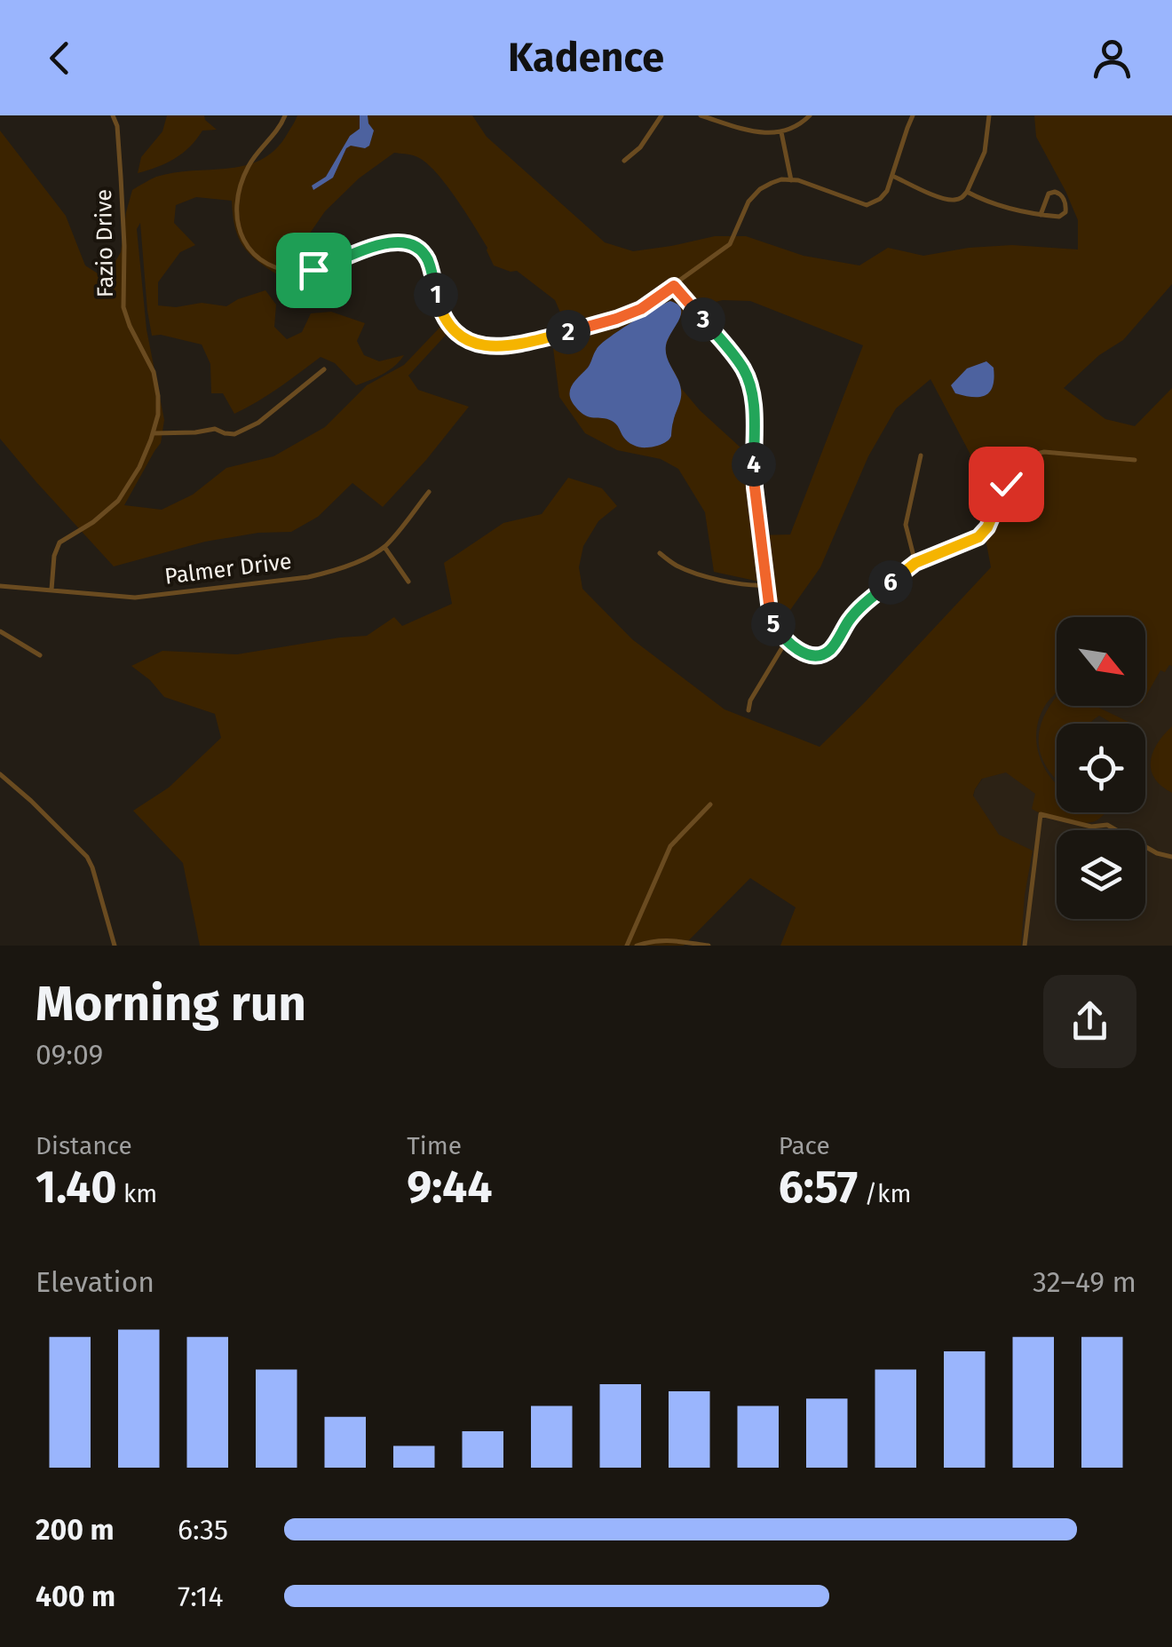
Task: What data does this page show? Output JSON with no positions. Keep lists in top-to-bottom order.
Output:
{
  "streets": {
    "street": ["Fazio Drive", "Palmer Drive"]
  },
  "crossings": [
    ["Fazio Drive", "Palmer Drive"]
  ],
  "north": "bottom right",
  "page": {
    "header": "Kadence",
    "pins": [
      "1",
      "3",
      "2",
      "4",
      "6",
      "5"
    ],
    "heading": ["Morning run", "09:09"],
    "stats": [
      ["Distance", "1.40 km"],
      ["Time", "9:44"],
      ["Pace", "6:57 /km"]
    ],
    "chart": ["Elevation", "32–49 m"],
    "list": [
      {
        "name": "200 m",
        "note": "6:35"
      },
      {
        "name": "400 m",
        "note": "7:14"
      }
    ]
  }
}
